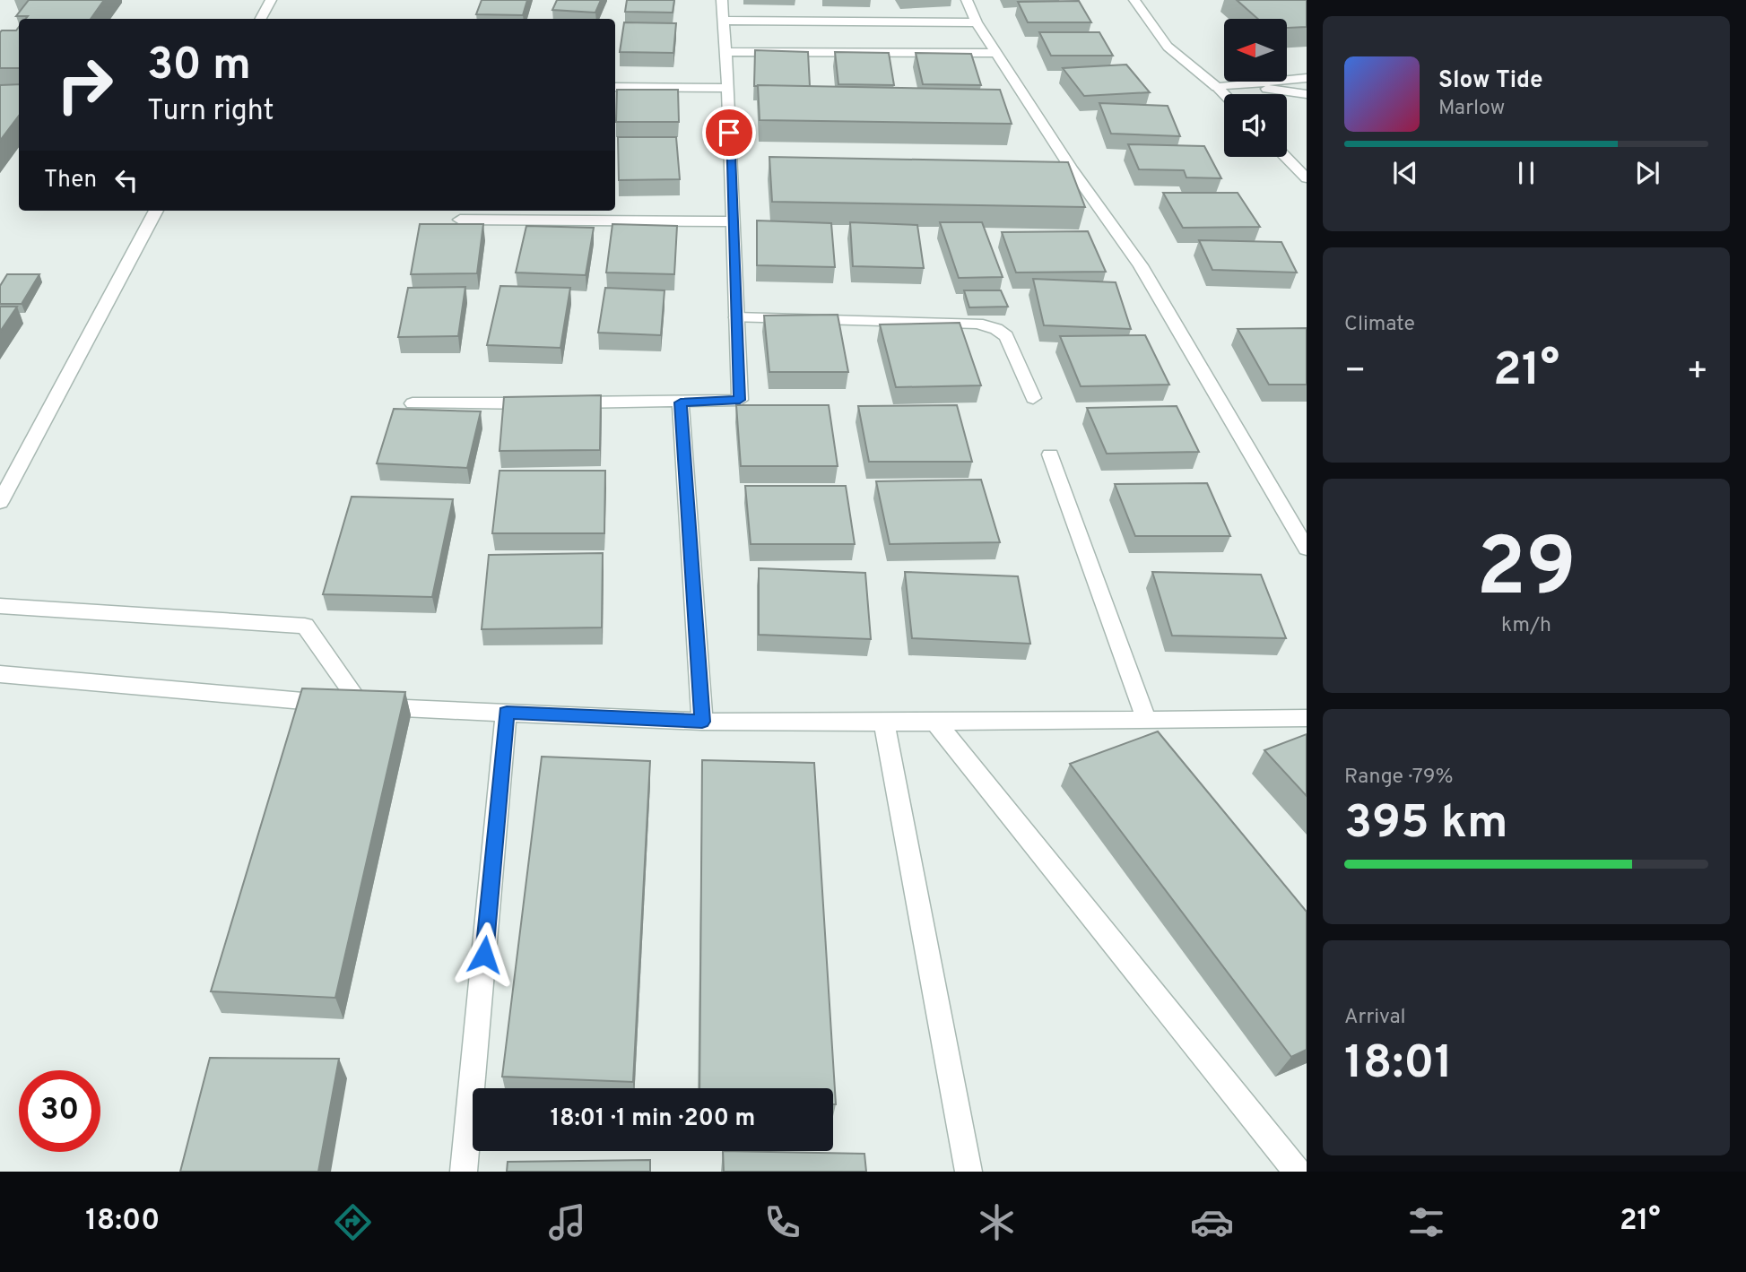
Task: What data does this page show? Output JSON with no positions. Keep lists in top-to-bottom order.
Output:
{
  "north": "left",
  "page": {
    "turn": ["30 m", "Turn right"],
    "song": ["Slow Tide", "Marlow"],
    "then": "Then",
    "tile": [
      "Climate",
      ["29", "km/h"],
      ["Range · 79%", "395 km"],
      ["Arrival", "18:01"]
    ],
    "heat": ["−", "21°", "+"],
    "limit": "30",
    "trip": "18:01 · 1 min · 200 m",
    "tabs": ["18:00", "21°"]
  }
}
